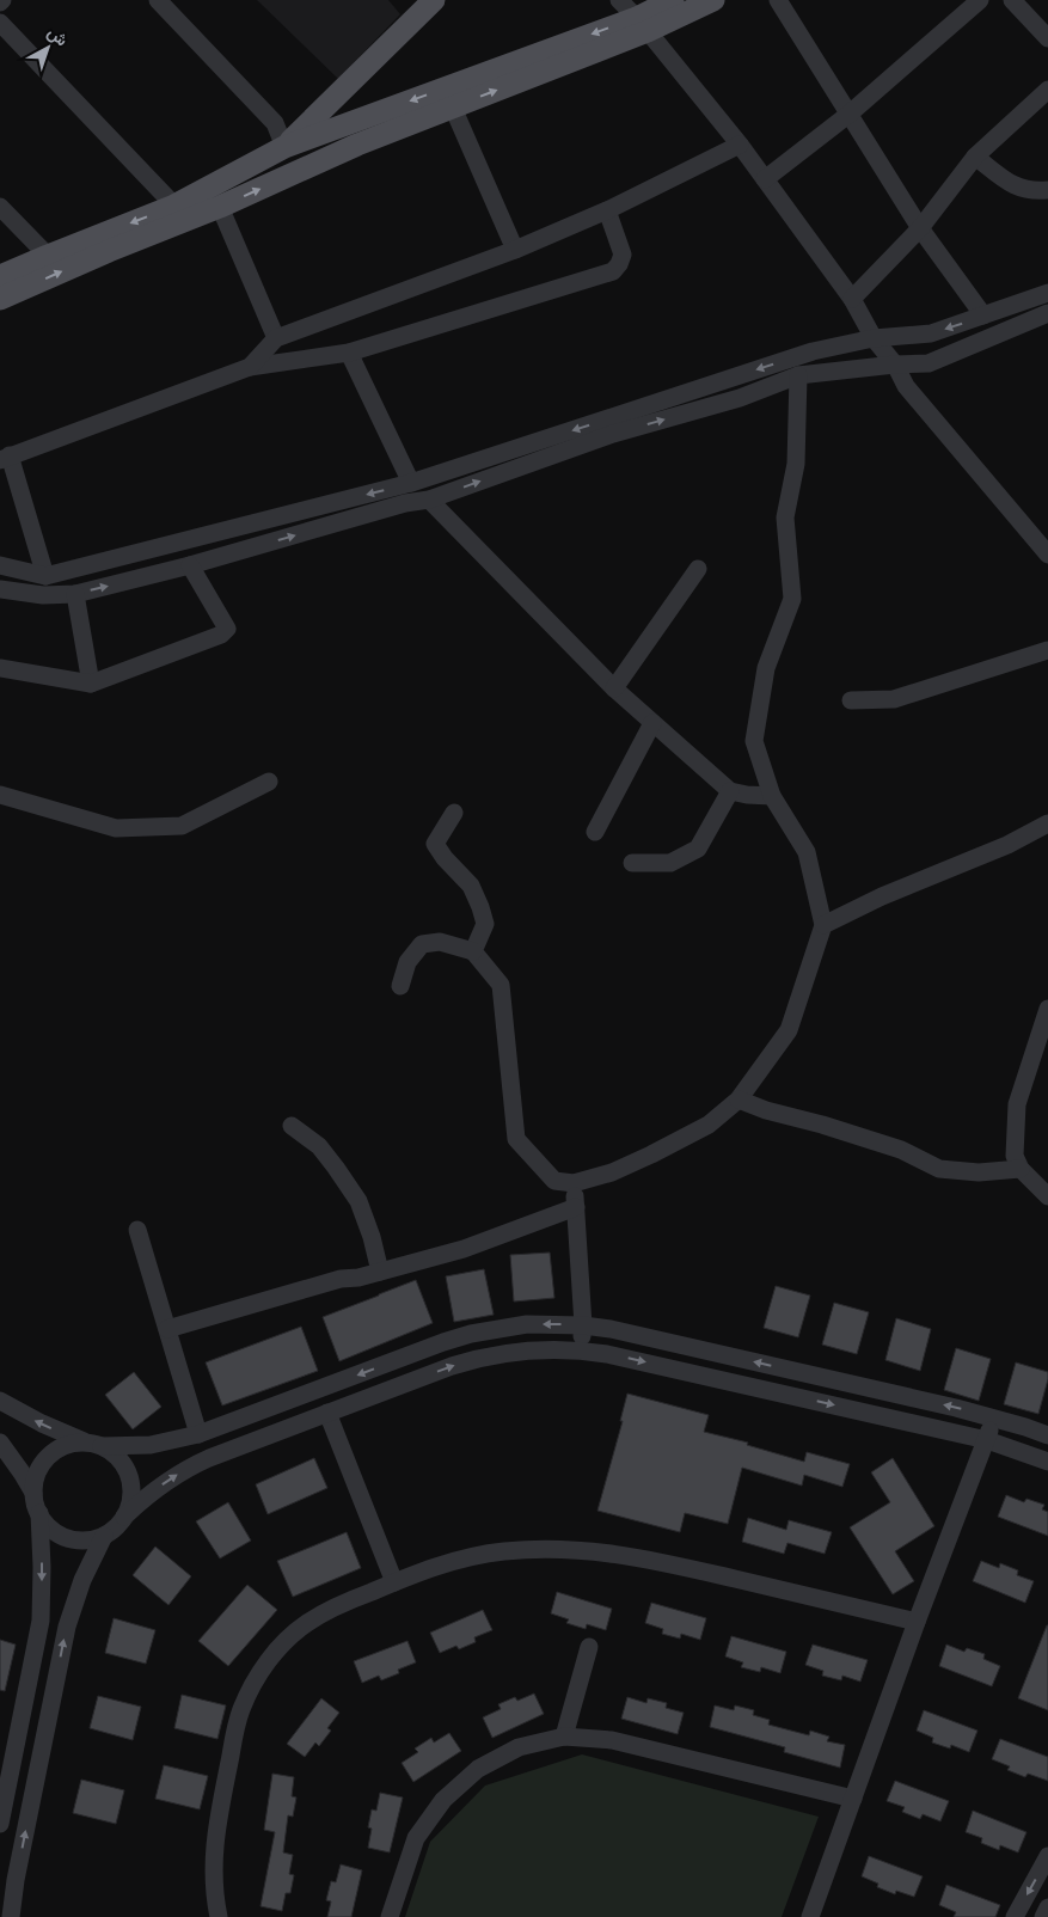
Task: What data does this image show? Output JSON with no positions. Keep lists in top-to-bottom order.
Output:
{
  "north": "top right"
}
